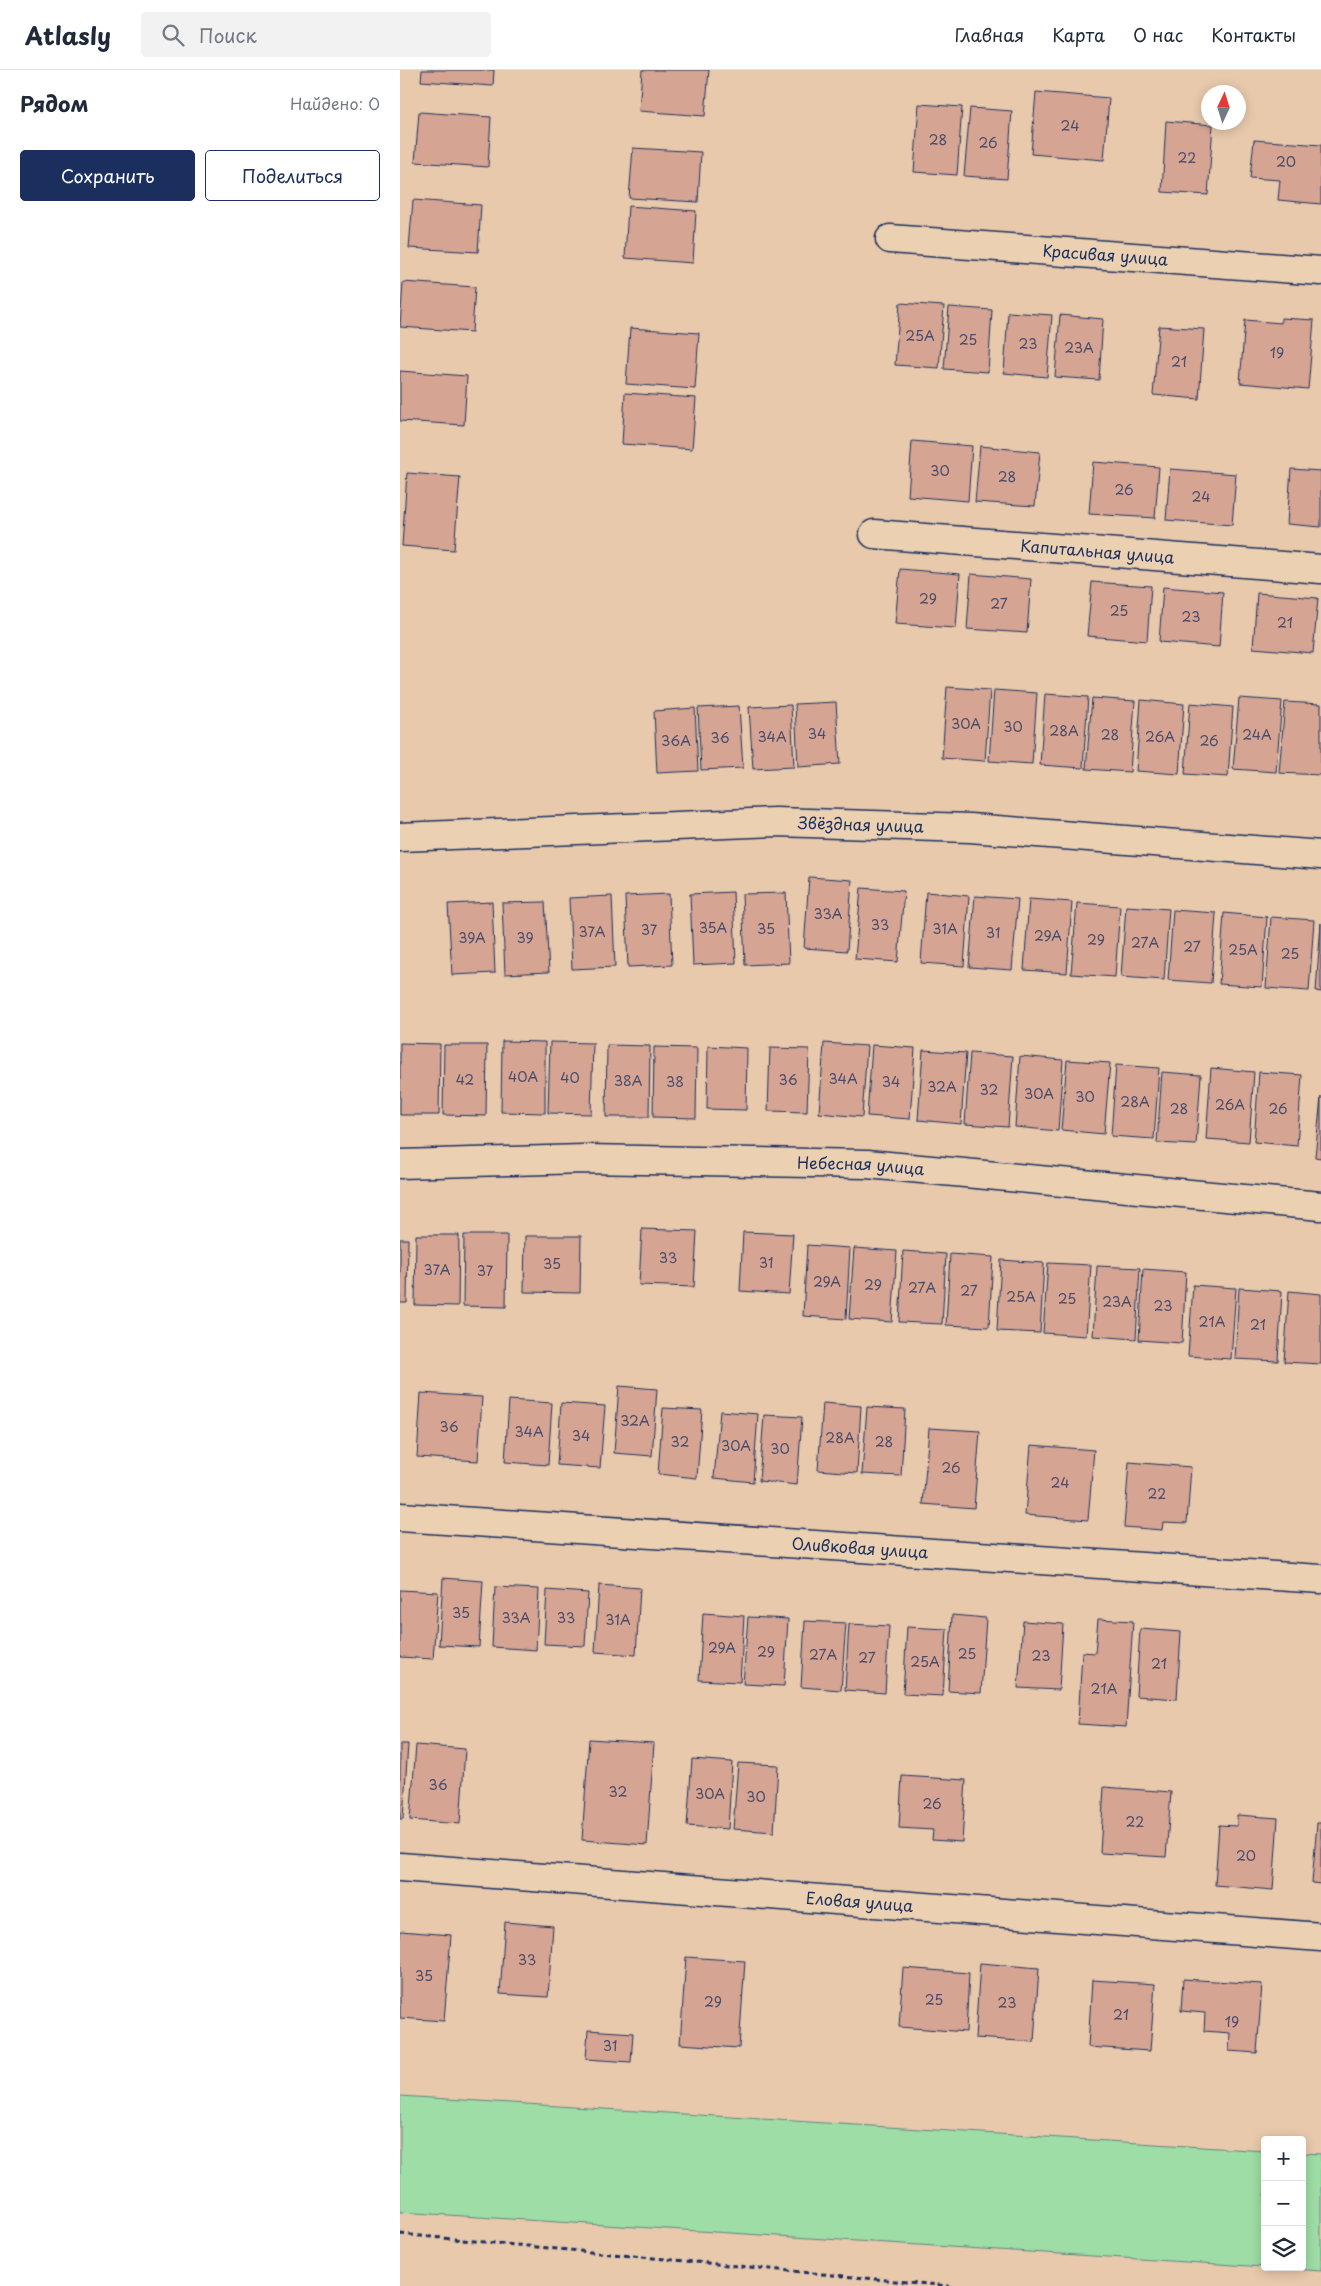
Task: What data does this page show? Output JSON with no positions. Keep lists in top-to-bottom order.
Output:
{
  "streets": {
    "street": [
      "Красивая улица",
      "Капитальная улица",
      "Звёздная улица",
      "Небесная улица",
      "Оливковая улица",
      "Еловая улица"
    ]
  },
  "house_numbers": [
    "24",
    "28",
    "26",
    "22",
    "20",
    "25А",
    "25",
    "23",
    "23А",
    "19",
    "21",
    "30",
    "28",
    "26",
    "24",
    "29",
    "27",
    "25",
    "23",
    "21",
    "30А",
    "30",
    "28А",
    "34",
    "28",
    "24А",
    "34А",
    "26А",
    "36",
    "36А",
    "26",
    "33А",
    "33",
    "35А",
    "35",
    "31А",
    "37",
    "37А",
    "31",
    "29А",
    "39А",
    "39",
    "29",
    "27А",
    "27",
    "25А",
    "25",
    "40А",
    "40",
    "34А",
    "42",
    "36",
    "38А",
    "38",
    "34",
    "32А",
    "32",
    "30А",
    "30",
    "28А",
    "26А",
    "28",
    "26",
    "33",
    "31",
    "35",
    "37А",
    "37",
    "29А",
    "29",
    "27А",
    "27",
    "25А",
    "25",
    "23А",
    "23",
    "21А",
    "21",
    "32А",
    "36",
    "34А",
    "34",
    "28А",
    "32",
    "28",
    "30А",
    "30",
    "26",
    "24",
    "22",
    "35",
    "33А",
    "33",
    "31А",
    "29А",
    "29",
    "25",
    "27А",
    "23",
    "27",
    "25А",
    "21",
    "21А",
    "36",
    "32",
    "30А",
    "30",
    "26",
    "22",
    "20",
    "33",
    "35",
    "25",
    "29",
    "23",
    "21",
    "19",
    "31"
  ],
  "north": "top",
  "page": {
    "header": "Atlasly",
    "search": "Поиск",
    "nav": [
      "Главная",
      "Карта",
      "О нас",
      "Контакты"
    ],
    "heading": ["Рядом", "Найдено: 0"],
    "buttons": ["Сохранить", "Поделиться"],
    "map_buttons": ["+", "−"]
  }
}
